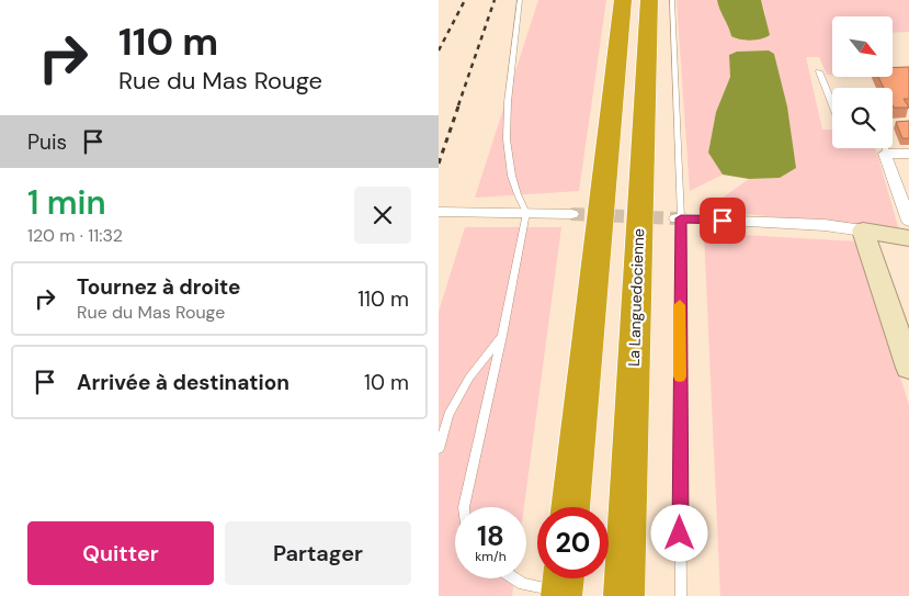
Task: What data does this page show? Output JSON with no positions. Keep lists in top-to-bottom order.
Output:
{
  "streets": {
    "highway": ["La Languedocienne"]
  },
  "north": "bottom right",
  "page": {
    "turn": ["110 m", "Rue du Mas Rouge"],
    "then": "Puis",
    "heading": ["1 min", "120 m · 11:32"],
    "list": [
      {
        "name": "Tournez à droite",
        "note": "Rue du Mas Rouge",
        "value": "110 m"
      },
      {
        "name": "Arrivée à destination",
        "value": "10 m"
      }
    ],
    "speed": "18 km/h",
    "limit": "20",
    "buttons": ["Quitter", "Partager"]
  }
}
